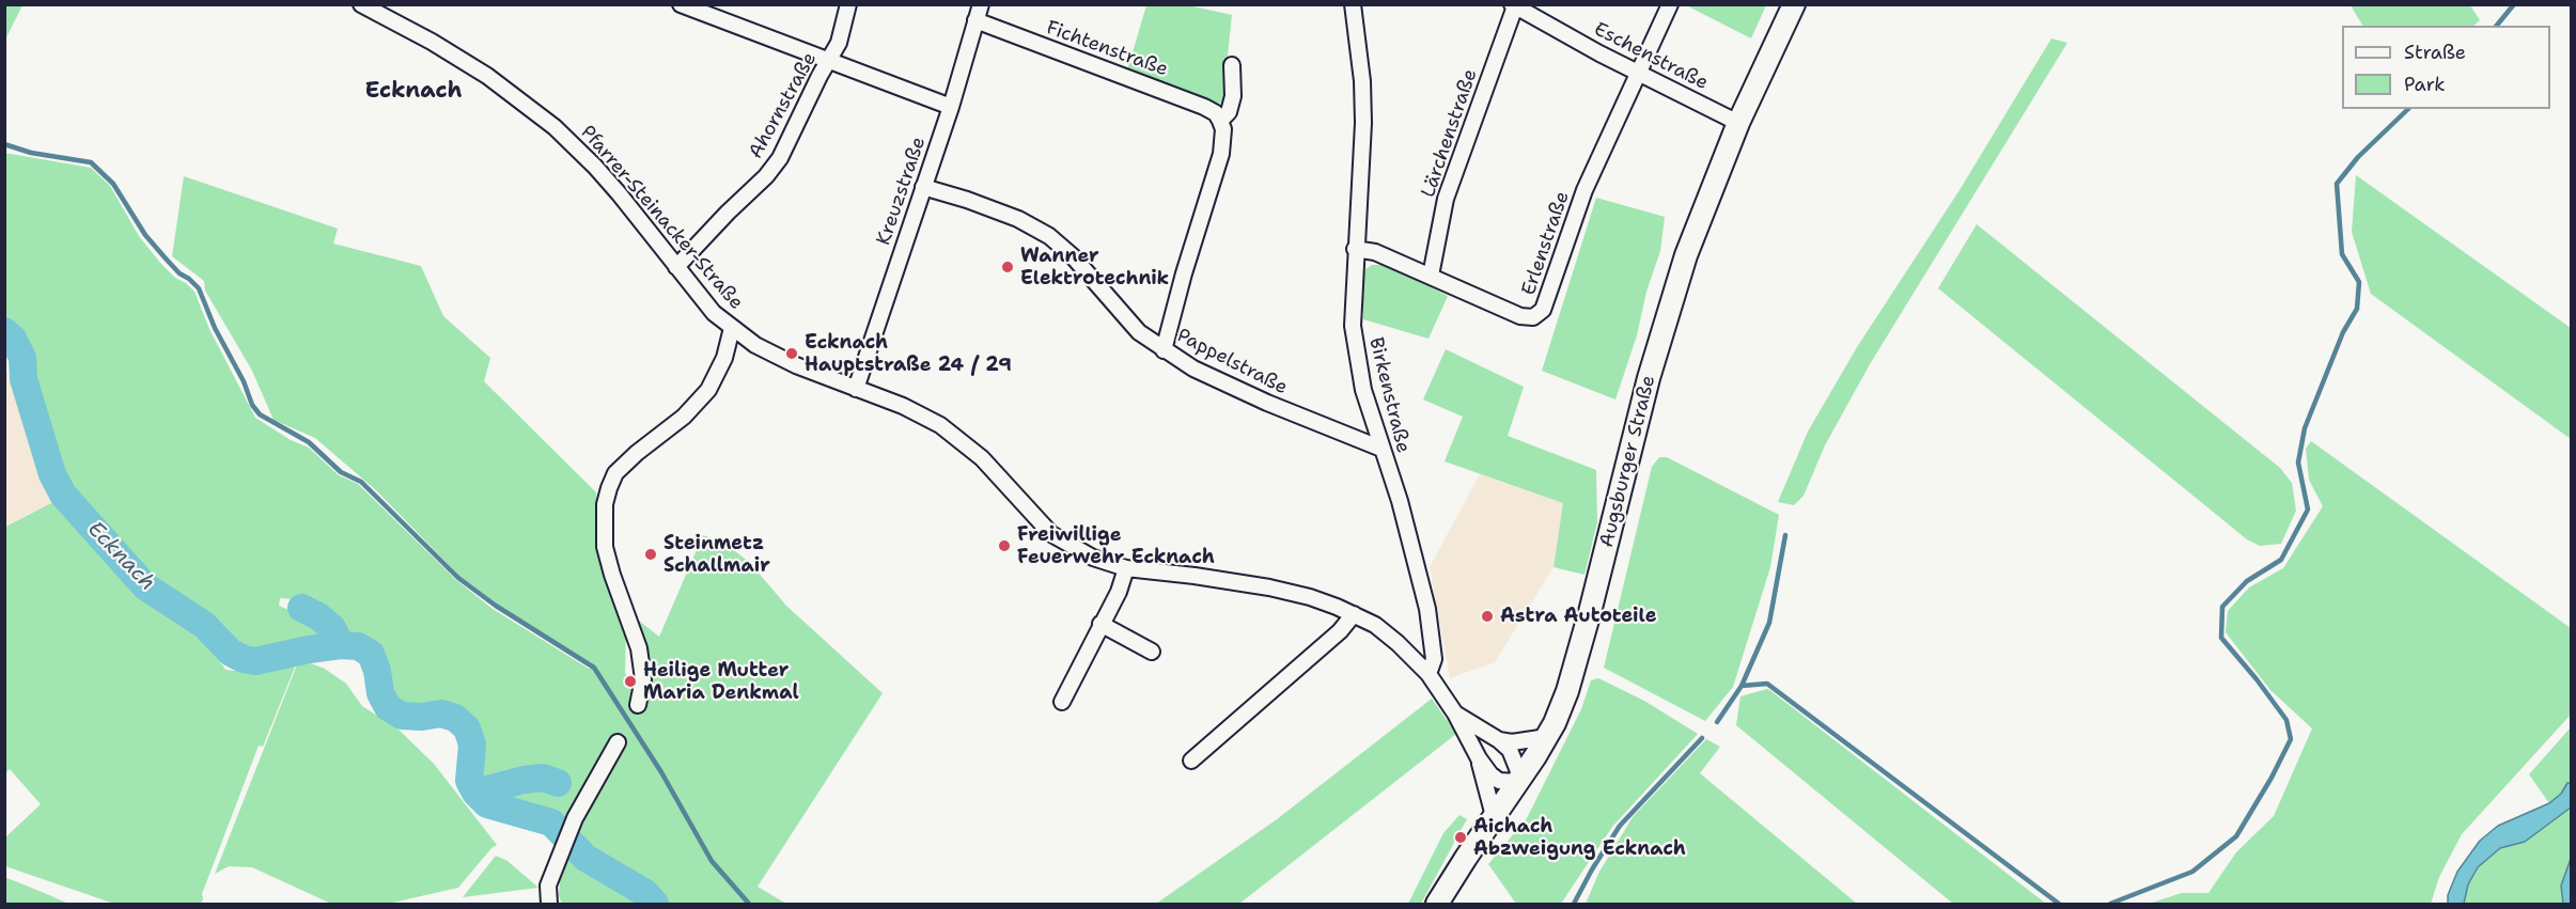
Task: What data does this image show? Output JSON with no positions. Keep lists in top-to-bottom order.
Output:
{
  "streets": {
    "main road": ["Augsburger Straße"],
    "street": [
      "Fichtenstraße",
      "Eschenstraße",
      "Ahornstraße",
      "Lärchenstraße",
      "Kreuzstraße",
      "Pfarrer-Steinacker-Straße",
      "Erlenstraße",
      "Pappelstraße",
      "Birkenstraße"
    ]
  },
  "crossings": [
    ["Fichtenstraße", "Kreuzstraße"],
    ["Eschenstraße", "Lärchenstraße"],
    ["Eschenstraße", "Erlenstraße"],
    ["Eschenstraße", "Augsburger Straße"],
    ["Ahornstraße", "Pfarrer-Steinacker-Straße"],
    ["Lärchenstraße", "Erlenstraße"],
    ["Kreuzstraße", "Pfarrer-Steinacker-Straße"],
    ["Kreuzstraße", "Pappelstraße"],
    ["Pfarrer-Steinacker-Straße", "Birkenstraße"],
    ["Pfarrer-Steinacker-Straße", "Augsburger Straße"],
    ["Erlenstraße", "Birkenstraße"],
    ["Pappelstraße", "Birkenstraße"]
  ],
  "districts": ["Ecknach"],
  "water": ["Ecknach"],
  "places": [
    "Wanner Elektrotechnik",
    "Ecknach Hauptstraße 24 / 29",
    "Freiwillige Feuerwehr Ecknach",
    "Steinmetz Schallmair",
    "Astra Autoteile",
    "Heilige Mutter Maria Denkmal",
    "Aichach Abzweigung Ecknach"
  ],
  "legend": ["Straße", "Park"]
}
